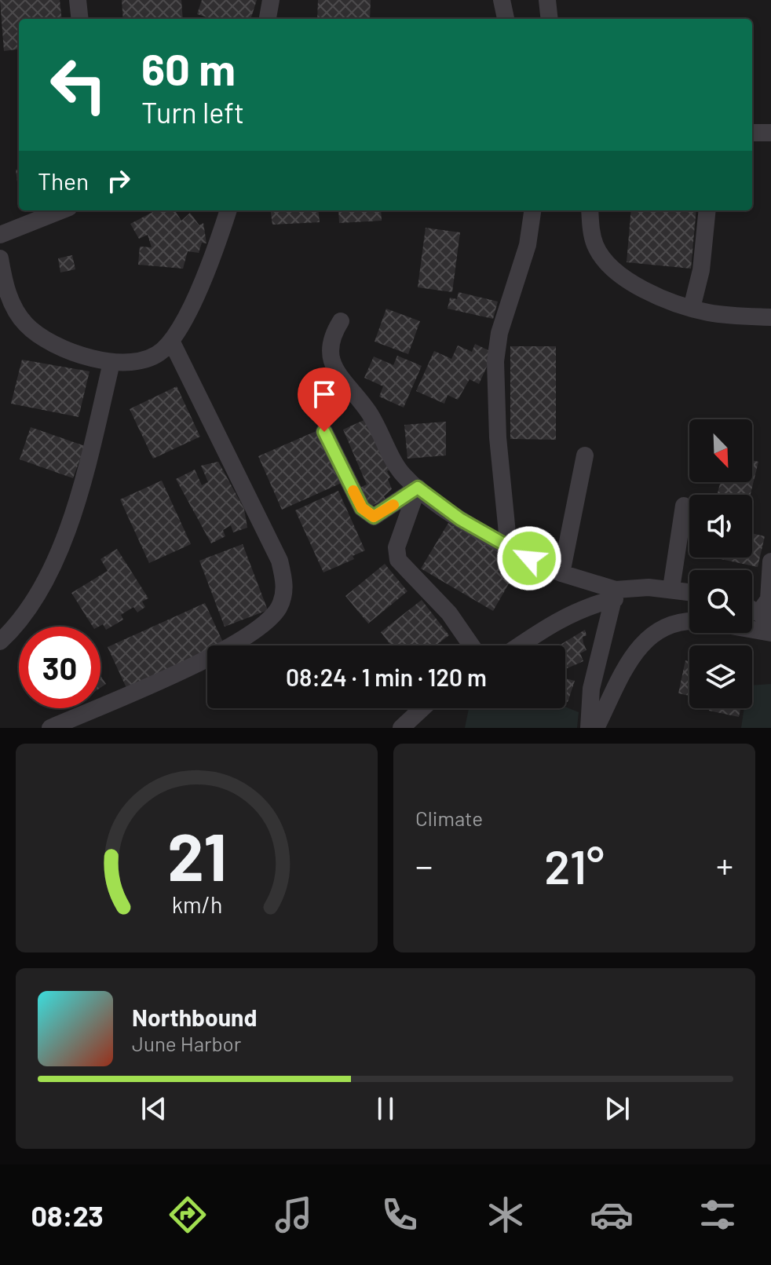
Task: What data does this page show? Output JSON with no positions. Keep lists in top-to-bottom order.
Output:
{
  "north": "bottom right",
  "page": {
    "turn": ["60 m", "Turn left"],
    "then": "Then",
    "limit": "30",
    "trip": "08:24 · 1 min · 120 m",
    "tile": "Climate",
    "heat": ["−", "21°", "+"],
    "song": ["Northbound", "June Harbor"],
    "tabs": "08:23",
    "gauge": ["21", "km/h"]
  }
}
